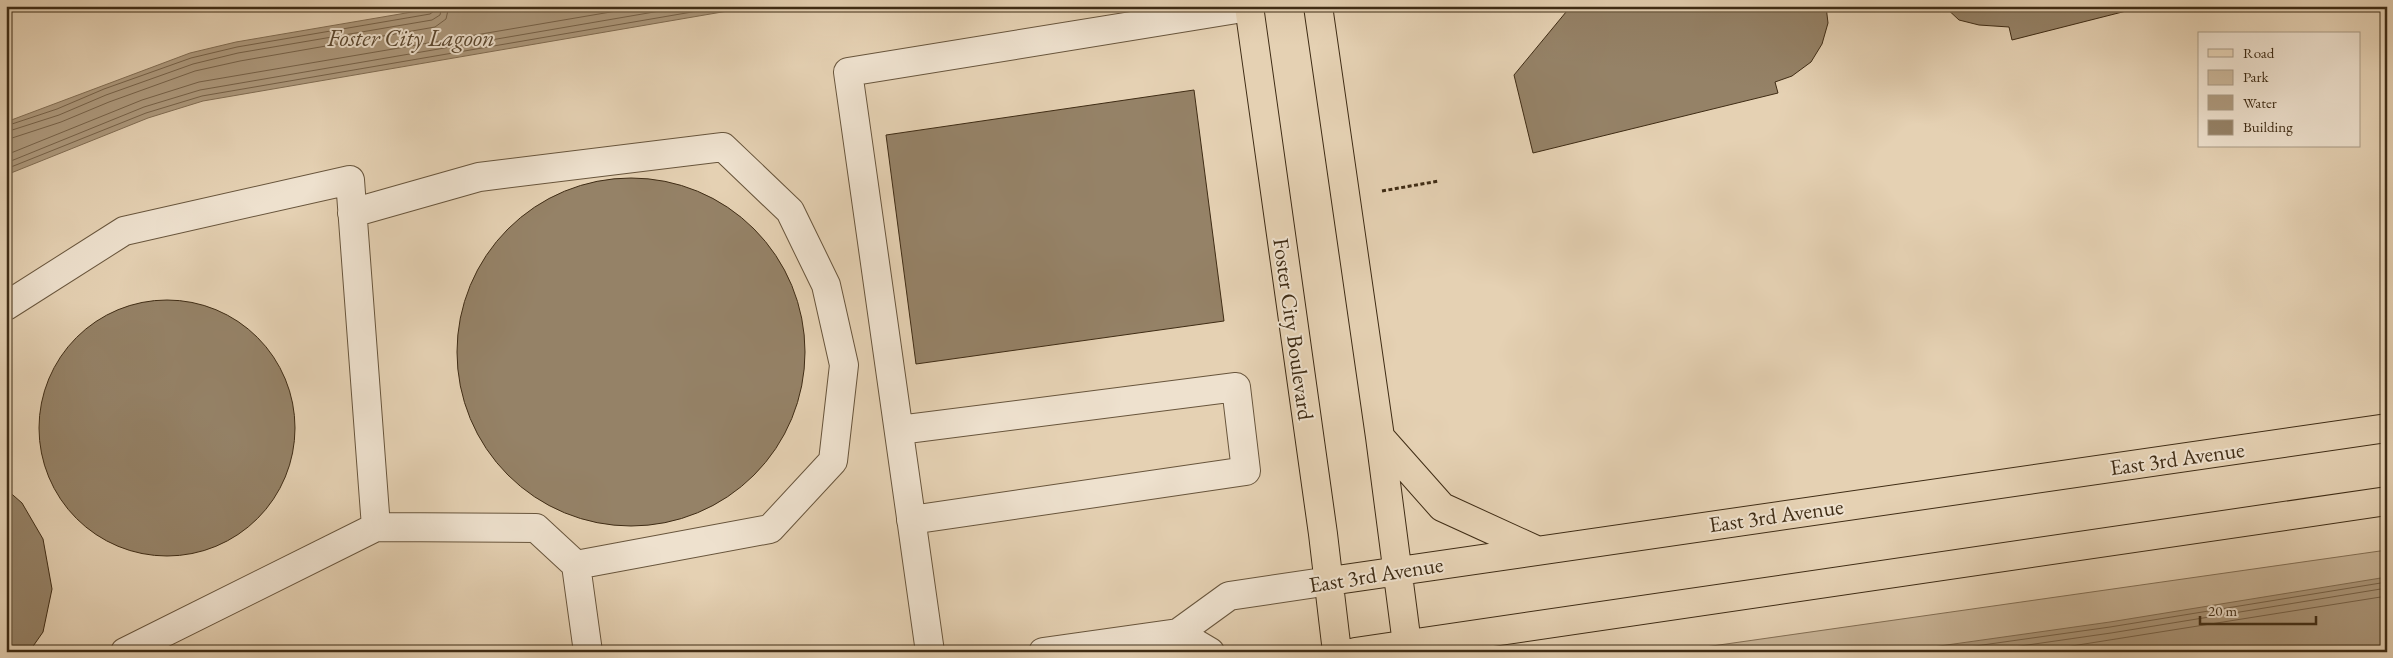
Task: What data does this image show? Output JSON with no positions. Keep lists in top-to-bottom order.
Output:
{
  "streets": {
    "main road": ["Foster City Boulevard", "East 3rd Avenue"]
  },
  "crossings": [
    ["Foster City Boulevard", "East 3rd Avenue"]
  ],
  "water": ["Foster City Lagoon"],
  "legend": [
    "Road",
    "Park",
    "Water",
    "Building"
  ],
  "scale_bar": "20 m"
}
